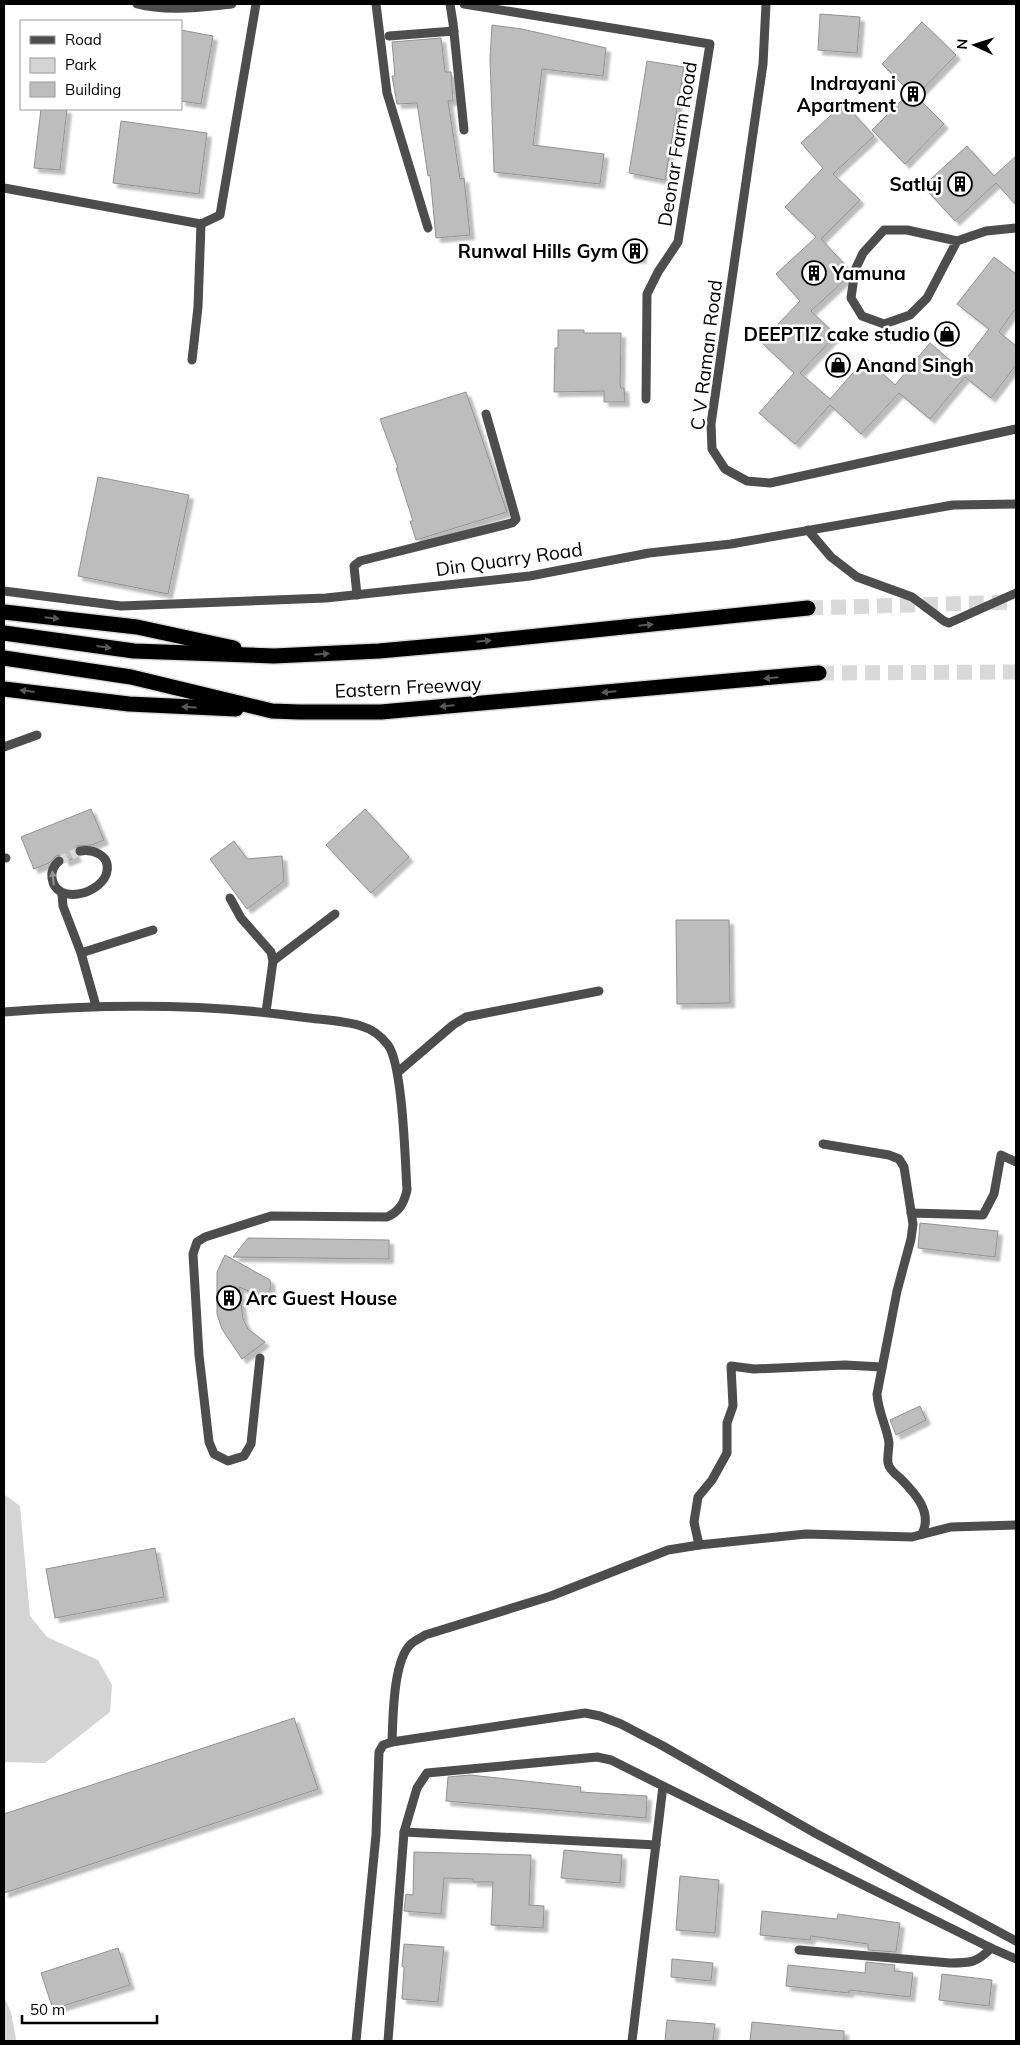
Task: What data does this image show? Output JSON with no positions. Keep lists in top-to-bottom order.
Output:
{
  "streets": {
    "highway": ["Eastern Freeway"],
    "street": ["Deonar Farm Road", "C V Raman Road", "Din Quarry Road"]
  },
  "places": {
    "building": [
      "Indrayani Apartment",
      "Satluj",
      "Runwal Hills Gym",
      "Yamuna",
      "Arc Guest House"
    ],
    "shop": ["DEEPTIZ cake studio", "Anand Singh"]
  },
  "legend": ["Road", "Park", "Building"],
  "scale_bar": "50 m",
  "north": "left"
}
